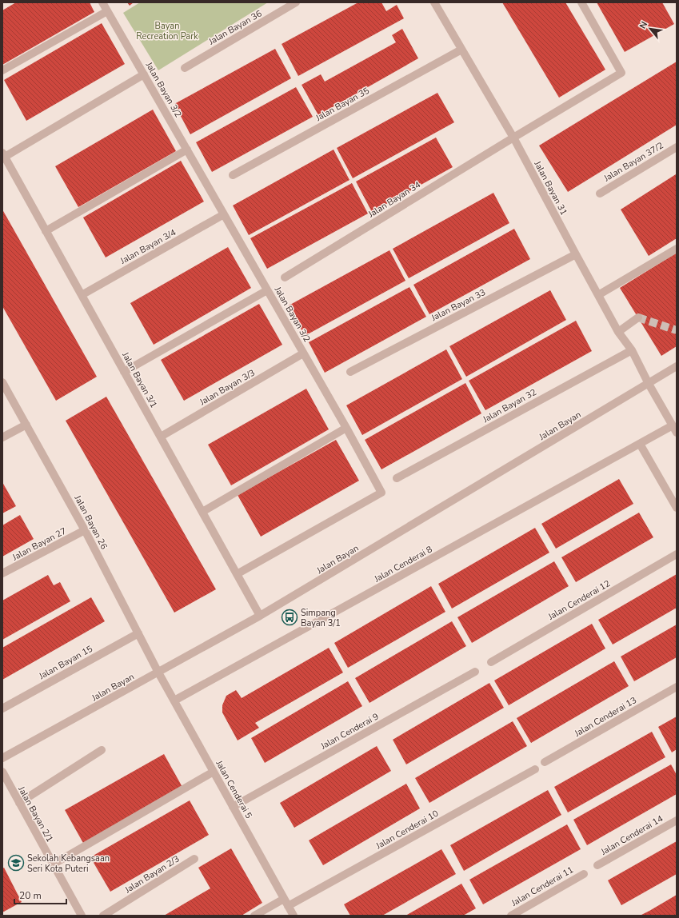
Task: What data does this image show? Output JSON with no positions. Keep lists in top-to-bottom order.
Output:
{
  "streets": {
    "street": [
      "Jalan Bayan 36",
      "Jalan Bayan 3/2",
      "Jalan Bayan 35",
      "Jalan Bayan 37/2",
      "Jalan Bayan 31",
      "Jalan Bayan 34",
      "Jalan Bayan 3/4",
      "Jalan Bayan 33",
      "Jalan Bayan 3/1",
      "Jalan Bayan 3/3",
      "Jalan Bayan 32",
      "Jalan Bayan",
      "Jalan Bayan 26",
      "Jalan Bayan 27",
      "Jalan Cenderai 8",
      "Jalan Cenderai 12",
      "Jalan Bayan 15",
      "Jalan Cenderai 13",
      "Jalan Cenderai 9",
      "Jalan Cenderai 5",
      "Jalan Bayan 2/1",
      "Jalan Cenderai 10",
      "Jalan Cenderai 14",
      "Jalan Bayan 2/3",
      "Jalan Cenderai 11"
    ]
  },
  "crossings": [
    ["Jalan Bayan 3/2", "Jalan Bayan 3/4"],
    ["Jalan Bayan 3/2", "Jalan Bayan 3/1"],
    ["Jalan Bayan 3/2", "Jalan Bayan 3/3"],
    ["Jalan Bayan 35", "Jalan Bayan 31"],
    ["Jalan Bayan 31", "Jalan Bayan 34"],
    ["Jalan Bayan 31", "Jalan Bayan 33"],
    ["Jalan Bayan 31", "Jalan Bayan 32"],
    ["Jalan Bayan 31", "Jalan Bayan"],
    ["Jalan Bayan 31", "Jalan Cenderai 8"],
    ["Jalan Bayan 3/4", "Jalan Bayan 3/1"],
    ["Jalan Bayan 3/1", "Jalan Bayan 3/3"],
    ["Jalan Bayan 3/1", "Jalan Bayan"],
    ["Jalan Bayan", "Jalan Bayan 26"],
    ["Jalan Bayan", "Jalan Cenderai 5"],
    ["Jalan Bayan 26", "Jalan Bayan 27"],
    ["Jalan Bayan 26", "Jalan Bayan 15"],
    ["Jalan Bayan 26", "Jalan Cenderai 5"],
    ["Jalan Cenderai 8", "Jalan Cenderai 5"],
    ["Jalan Cenderai 9", "Jalan Cenderai 5"],
    ["Jalan Cenderai 5", "Jalan Cenderai 10"]
  ],
  "parks": ["Bayan Recreation Park"],
  "places": {
    "bus stop": ["Simpang Bayan 3/1"],
    "school or university": ["Sekolah Kebangsaan Seri Kota Puteri"]
  },
  "scale_bar": "20 m",
  "north": "top left"
}
